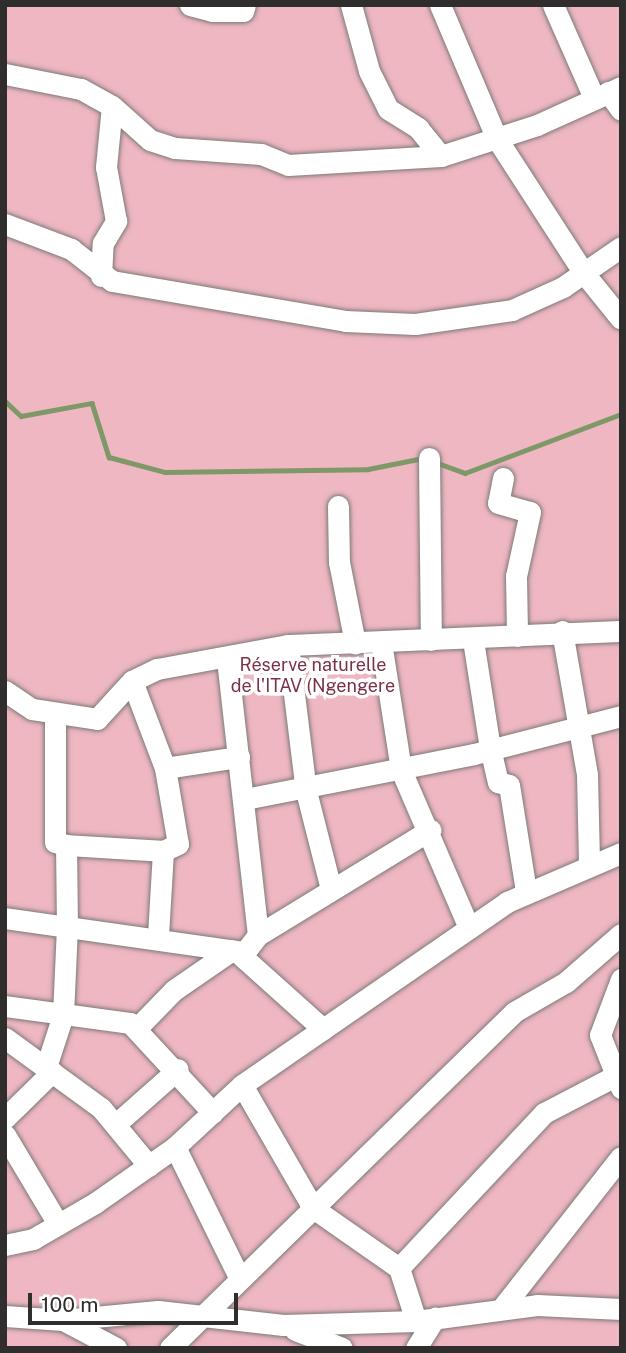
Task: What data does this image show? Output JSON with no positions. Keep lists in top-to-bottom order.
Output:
{
  "parks": ["Réserve naturelle de l'ITAV (Ngengere"],
  "scale_bar": "100 m"
}
